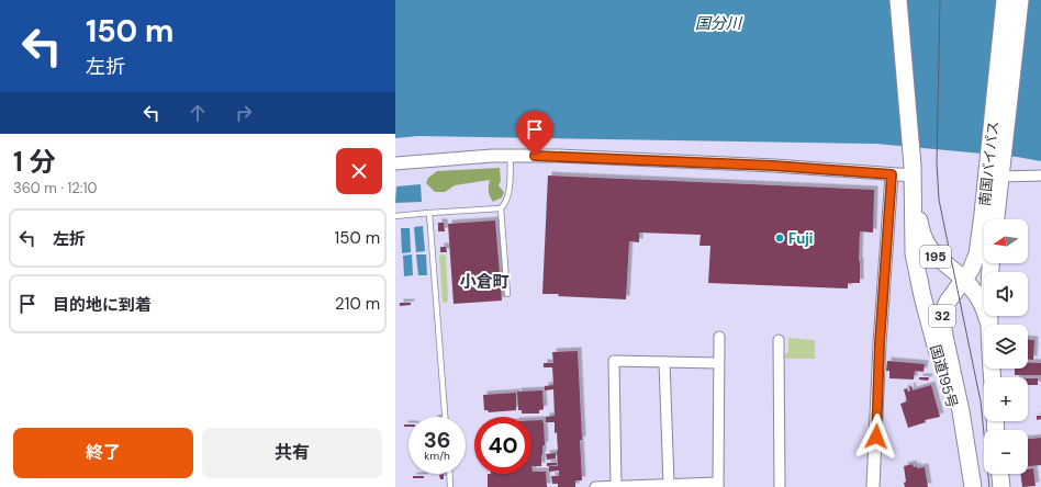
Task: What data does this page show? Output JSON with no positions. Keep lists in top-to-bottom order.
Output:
{
  "streets": {
    "highway": [
      "南国バイパス",
      "195",
      "32",
      "国道195号"
    ]
  },
  "crossings": [
    ["南国バイパス", "国道195号"]
  ],
  "districts": ["小倉町"],
  "water": ["国分川"],
  "places": ["Fuji"],
  "north": "left",
  "page": {
    "turn": ["150 m", "左折"],
    "heading": ["1 分", "360 m · 12:10"],
    "list": [
      {
        "name": "左折",
        "value": "150 m"
      },
      {
        "name": "目的地に到着",
        "value": "210 m"
      }
    ],
    "map_buttons": ["+", "−"],
    "speed": "36 km/h",
    "limit": "40",
    "buttons": ["終了", "共有"]
  }
}
